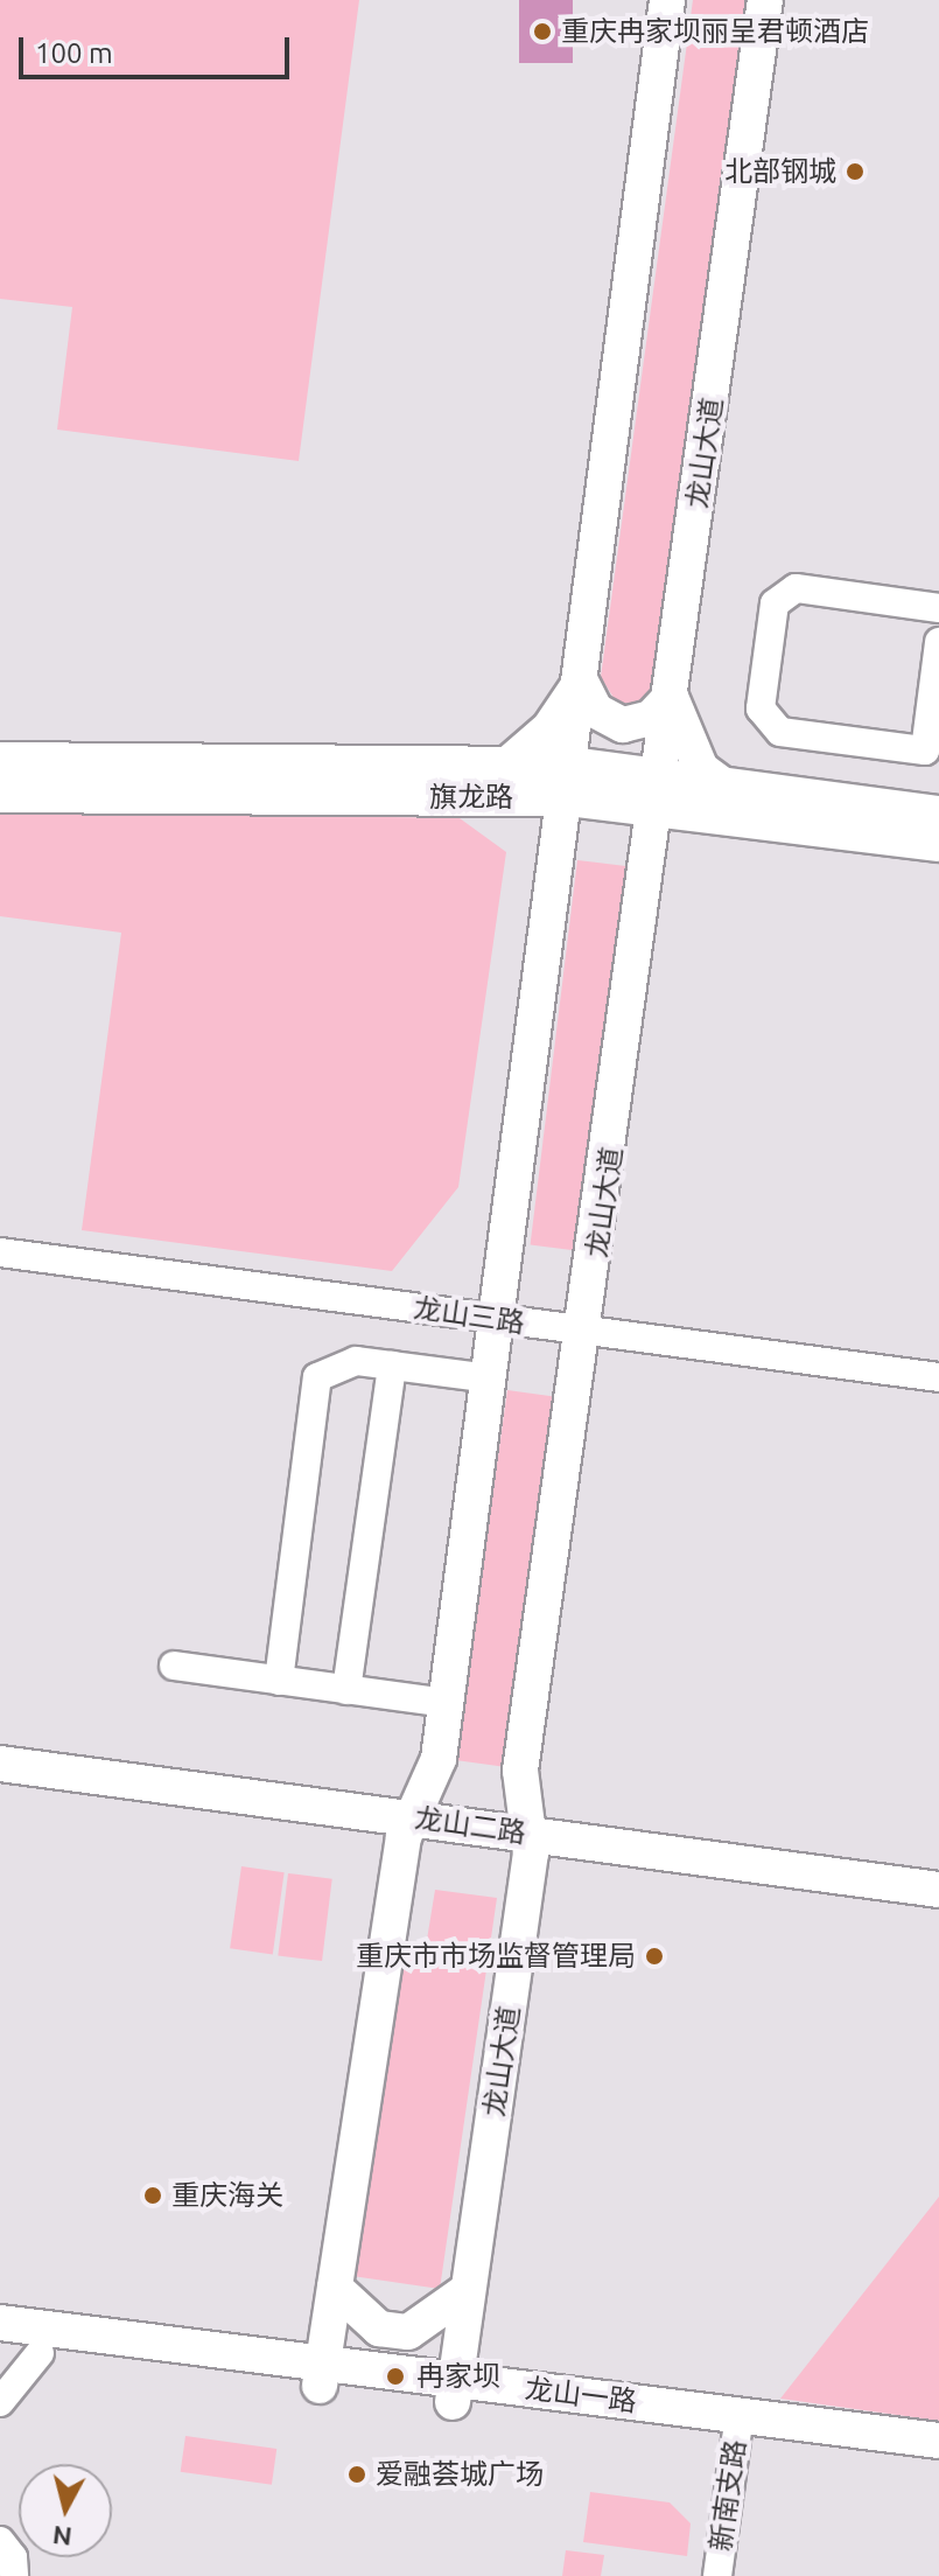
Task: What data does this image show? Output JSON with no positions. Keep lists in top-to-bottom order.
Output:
{
  "streets": {
    "main road": [
      "龙山大道",
      "旗龙路",
      "龙山二路",
      "龙山一路"
    ],
    "street": ["龙山三路", "新南支路"]
  },
  "crossings": [
    ["龙山大道", "龙山三路"],
    ["龙山大道", "龙山二路"],
    ["龙山大道", "龙山一路"],
    ["龙山一路", "新南支路"]
  ],
  "places": [
    "重庆冉家坝丽呈君顿酒店",
    "北部钢城",
    "重庆市市场监督管理局",
    "重庆海关",
    "冉家坝",
    "爱融荟城广场"
  ],
  "scale_bar": "100 m",
  "north": "bottom"
}
